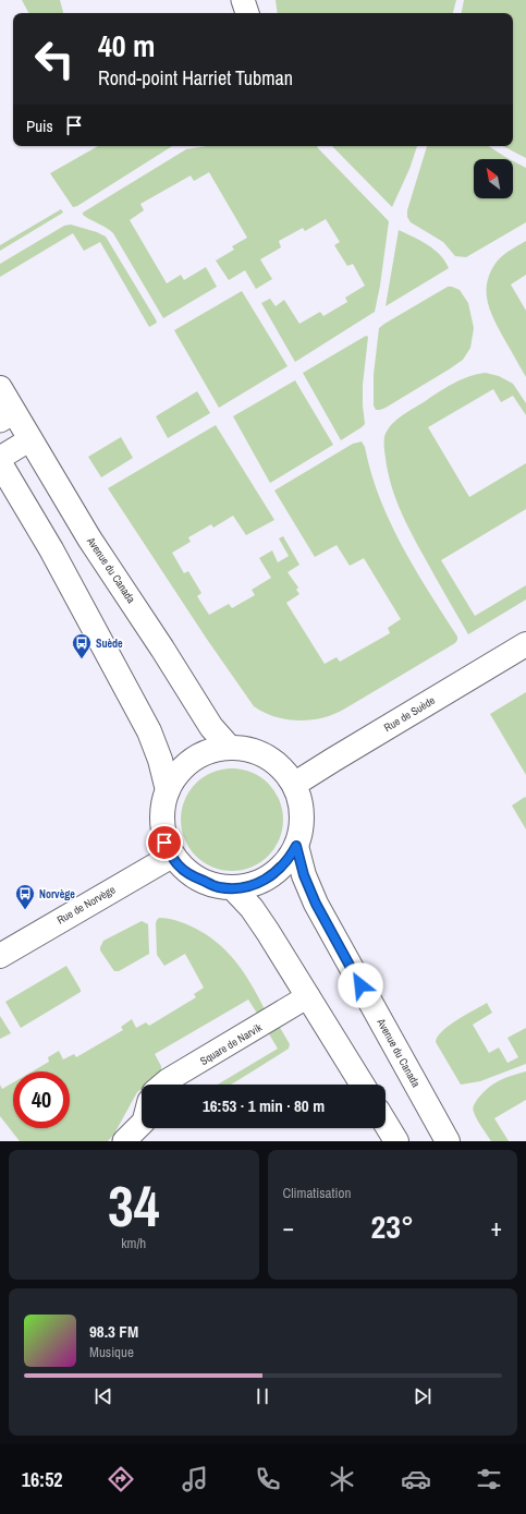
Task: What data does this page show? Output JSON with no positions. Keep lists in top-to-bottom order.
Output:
{
  "streets": {
    "street": [
      "Avenue du Canada",
      "Rue de Suède",
      "Rue de Norvège",
      "Square de Narvik"
    ]
  },
  "crossings": [
    ["Avenue du Canada", "Rue de Suède"],
    ["Avenue du Canada", "Rue de Norvège"],
    ["Rue de Suède", "Rue de Norvège"]
  ],
  "places": {
    "bus stop": ["Suède", "Norvège"]
  },
  "north": "top left",
  "page": {
    "turn": ["40 m", "Rond-point Harriet Tubman"],
    "then": "Puis",
    "limit": "40",
    "trip": "16:53 · 1 min · 80 m",
    "tile": [
      ["34", "km/h"],
      "Climatisation"
    ],
    "heat": ["−", "23°", "+"],
    "song": ["98.3 FM", "Musique"],
    "tabs": "16:52"
  }
}
